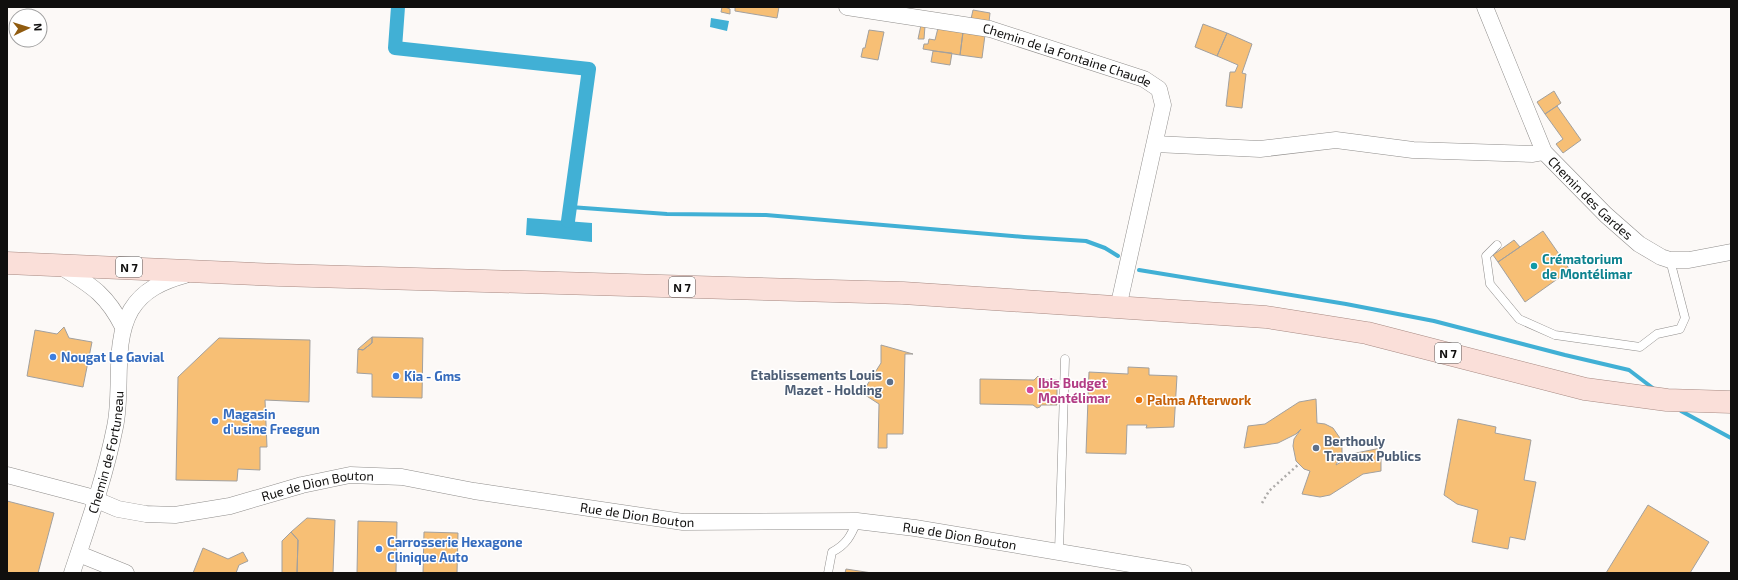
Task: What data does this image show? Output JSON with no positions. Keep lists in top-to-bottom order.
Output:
{
  "streets": {
    "main road": ["N 7"],
    "street": [
      "Chemin de la Fontaine Chaude",
      "Chemin des Gardes",
      "Chemin de Fortuneau",
      "Rue de Dion Bouton"
    ]
  },
  "crossings": [
    ["Chemin de la Fontaine Chaude", "N 7"],
    ["N 7", "Chemin de Fortuneau"],
    ["Chemin de Fortuneau", "Rue de Dion Bouton"]
  ],
  "places": [
    "Crématorium de Montélimar",
    "Nougat Le Gavial",
    "Kia - Gms",
    "Etablissements Louis Mazet - Holding",
    "Ibis Budget Montélimar",
    "Palma Afterwork",
    "Magasin d'usine Freegun",
    "Berthouly Travaux Publics",
    "Carrosserie Hexagone Clinique Auto"
  ],
  "north": "right"
}
